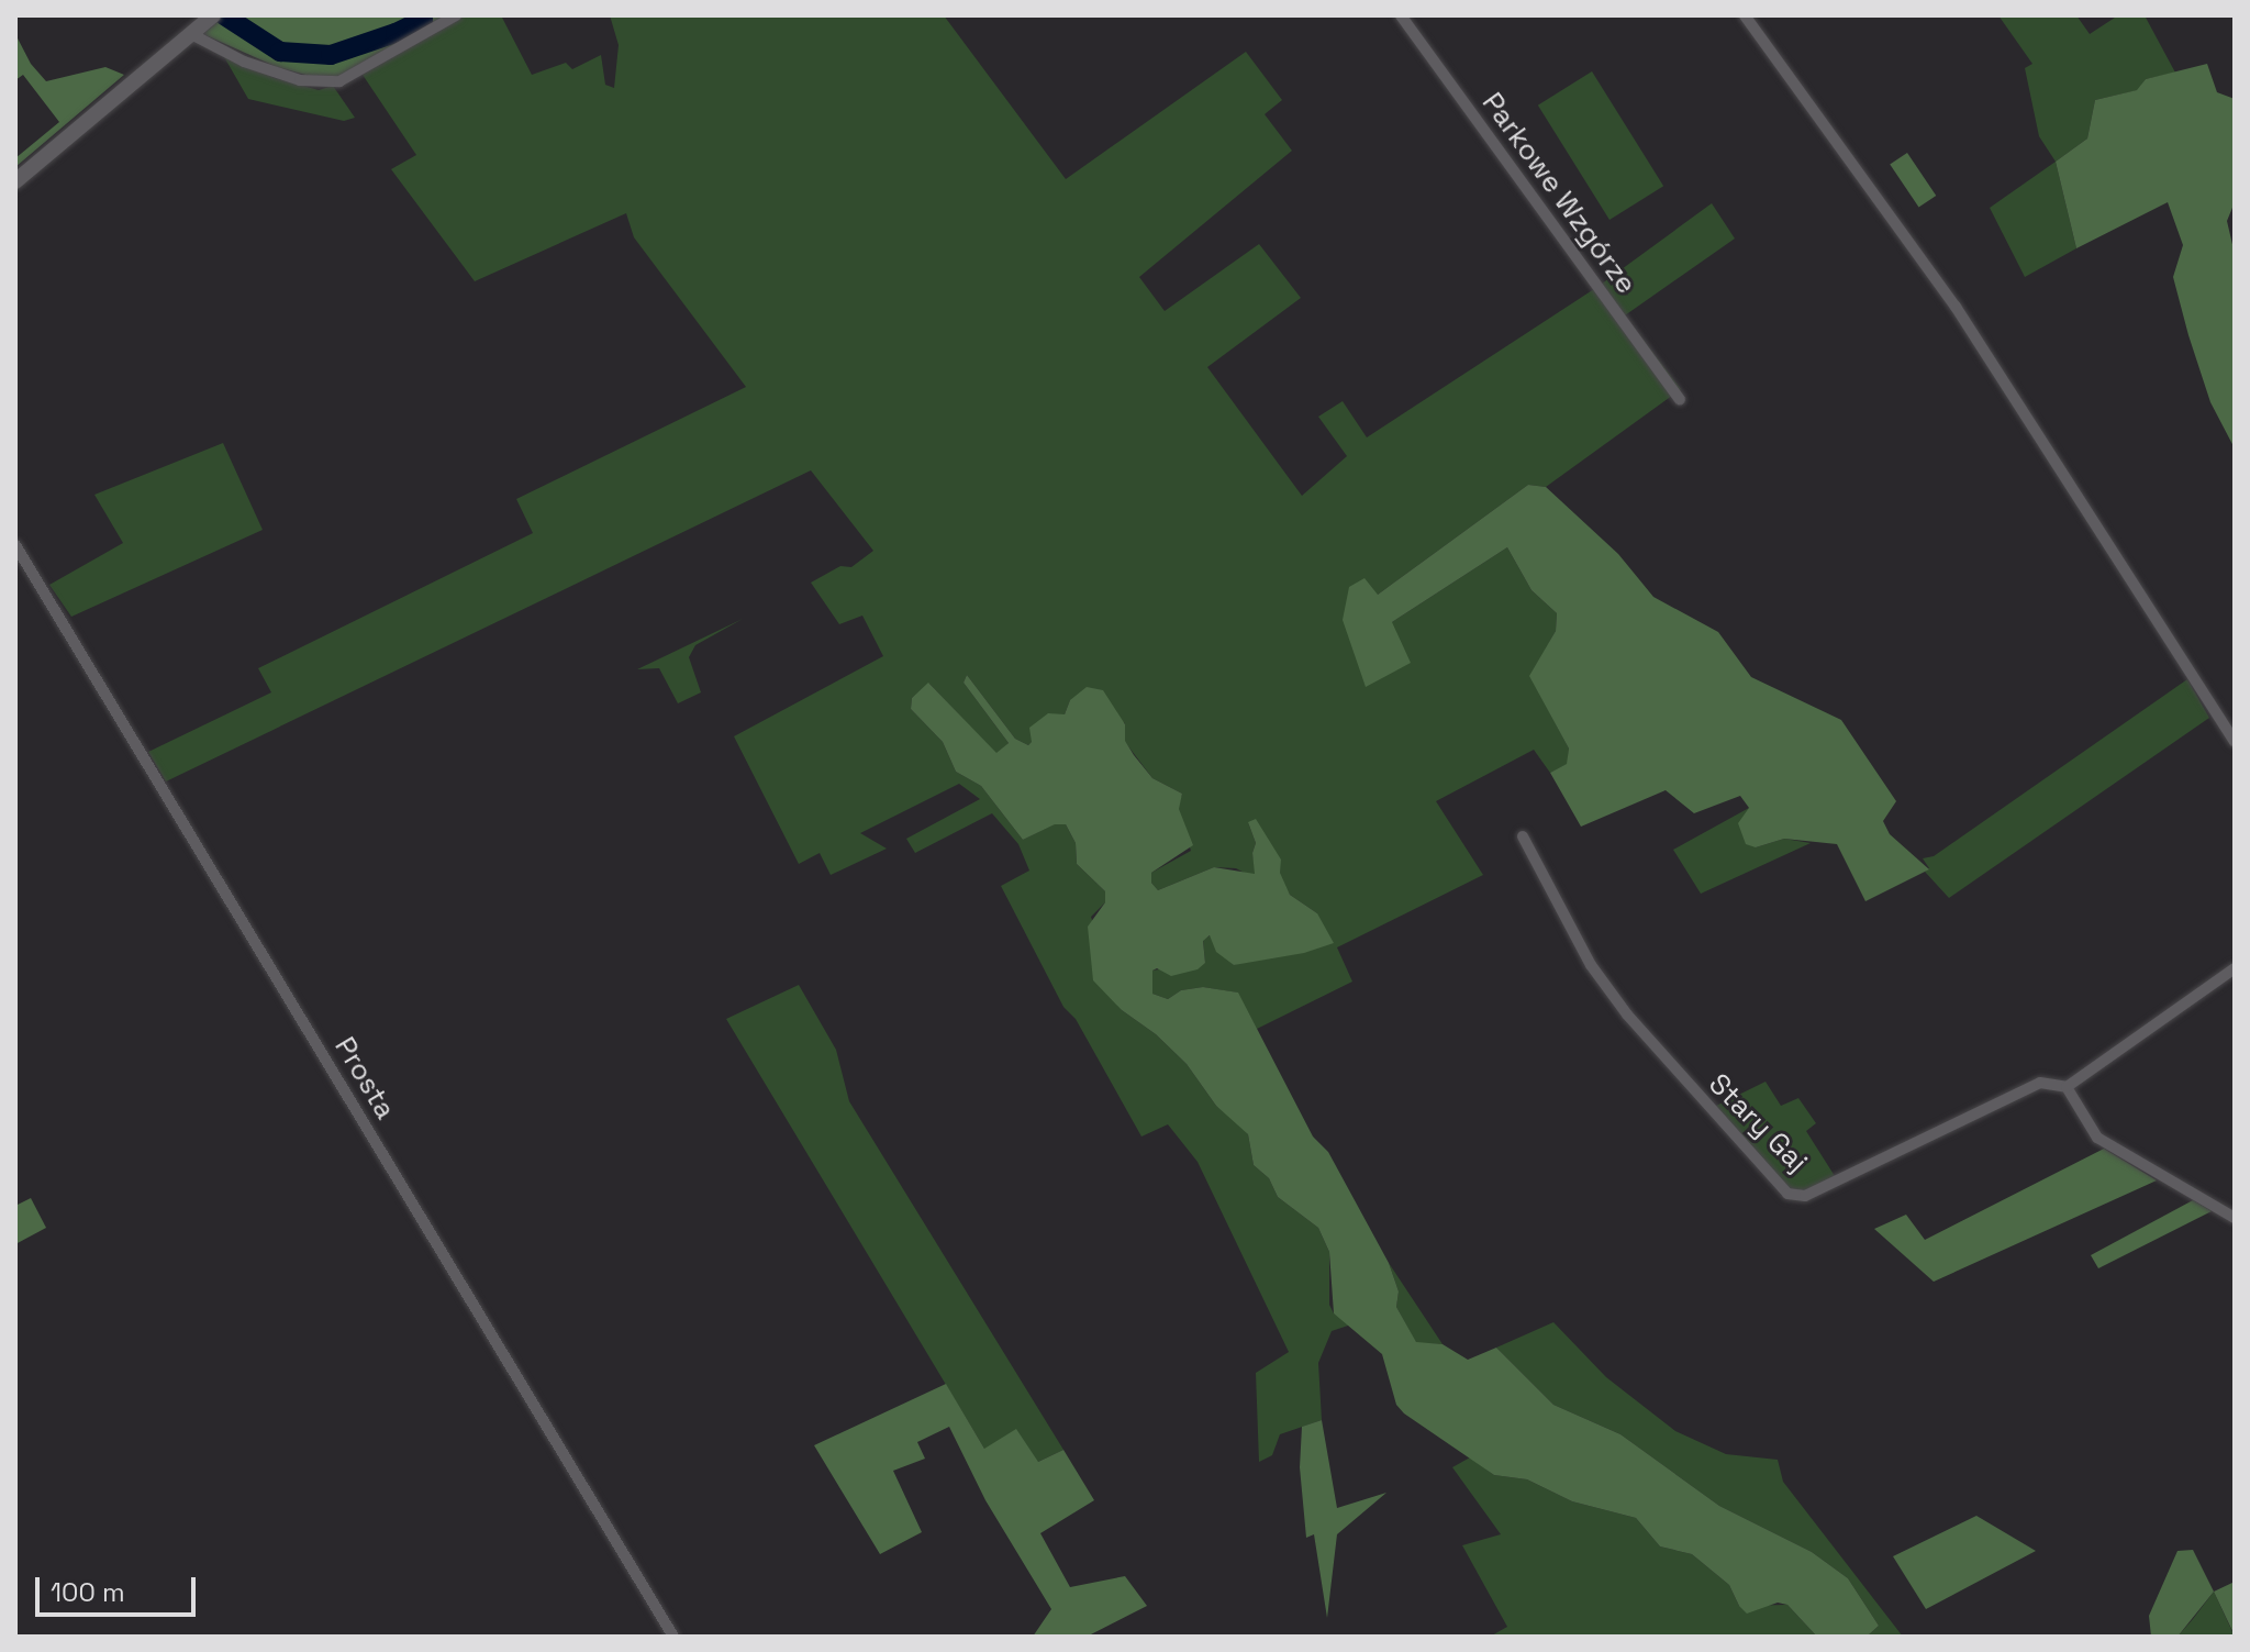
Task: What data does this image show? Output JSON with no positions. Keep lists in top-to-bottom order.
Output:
{
  "streets": {
    "street": ["Parkowe Wzgórze", "Prosta", "Stary Gaj"]
  },
  "scale_bar": "100 m"
}
